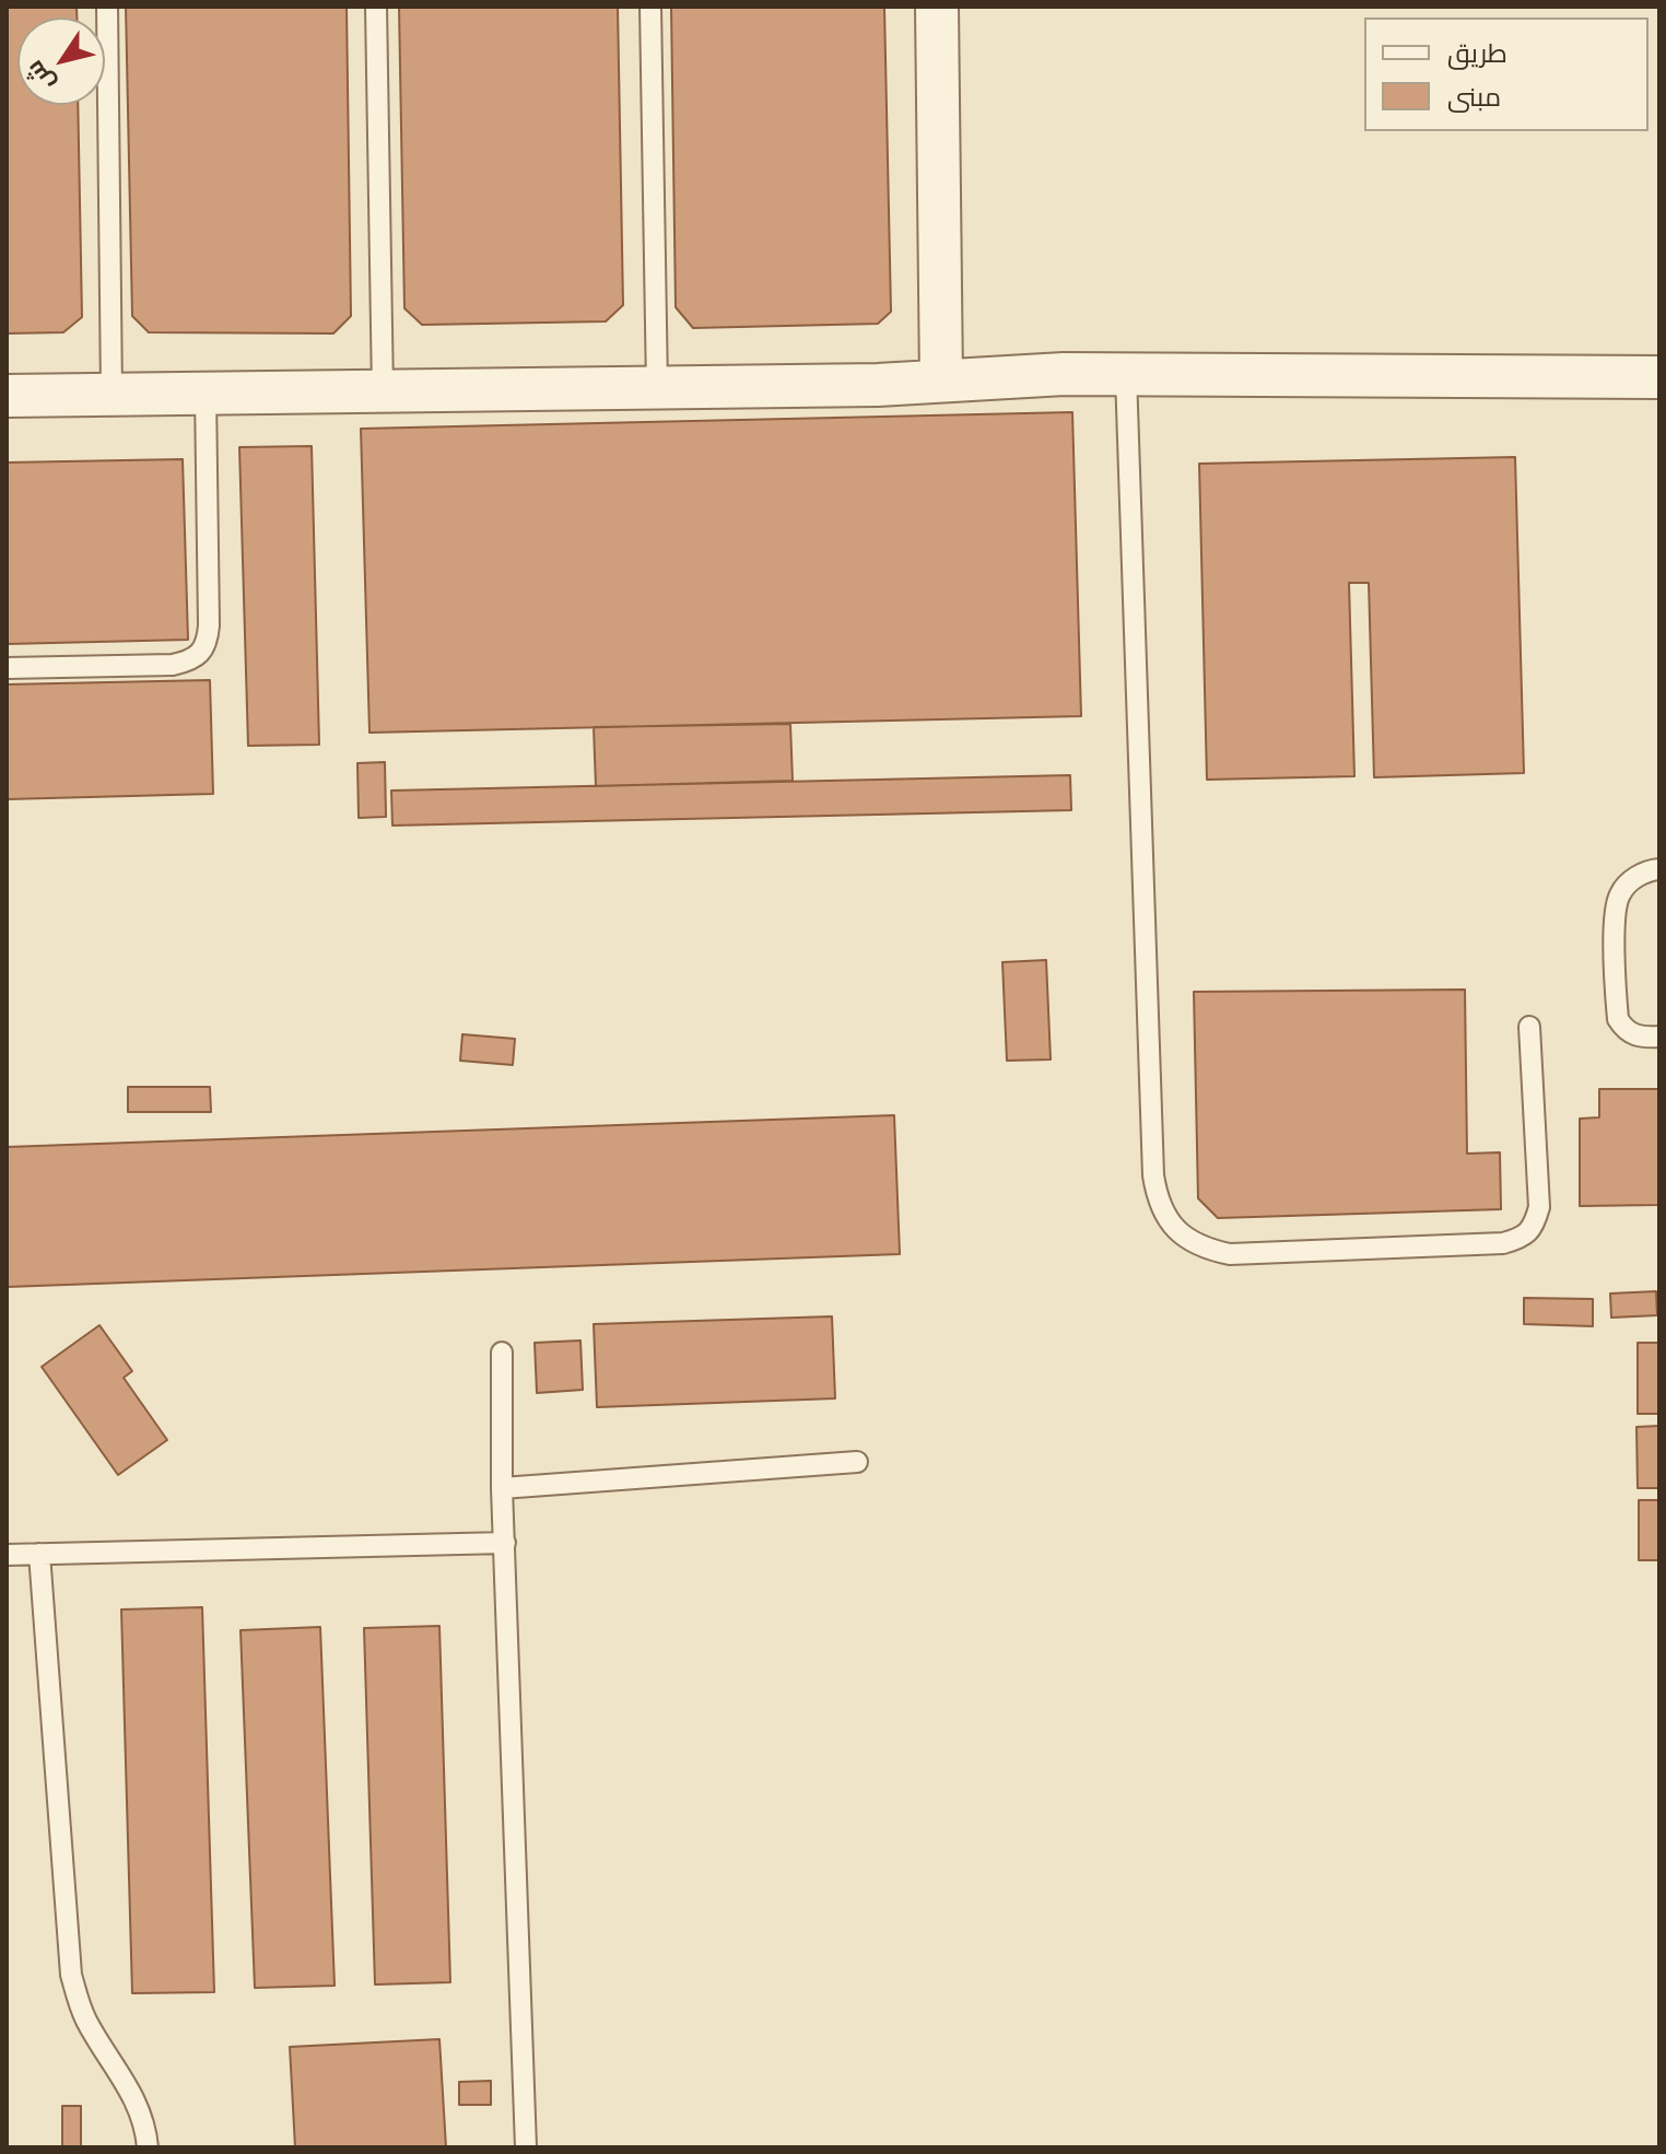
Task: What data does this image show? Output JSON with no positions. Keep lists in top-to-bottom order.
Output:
{
  "legend": ["طريق", "مبنى"],
  "north": "bottom left"
}
